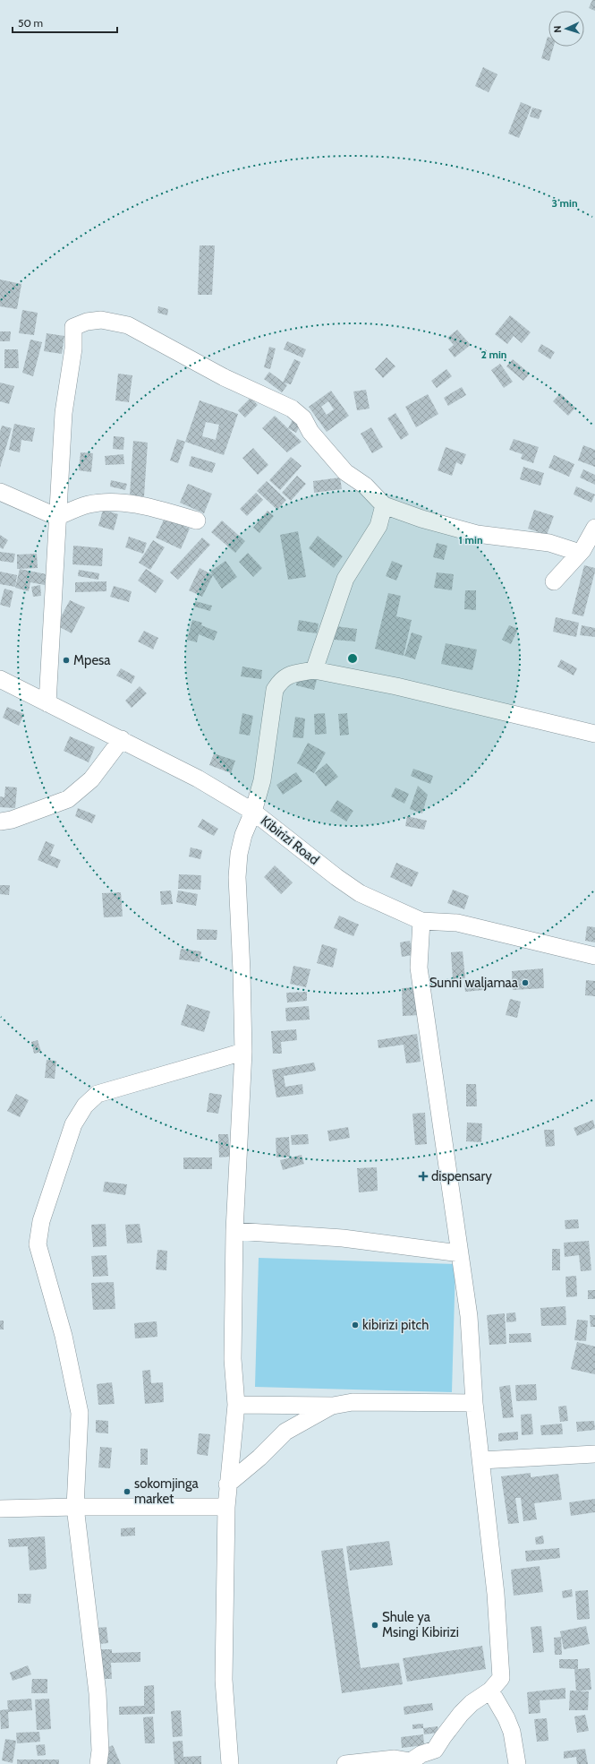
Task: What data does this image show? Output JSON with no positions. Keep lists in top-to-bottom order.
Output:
{
  "streets": {
    "street": ["Kibirizi Road"]
  },
  "places": {
    "other": [
      "Mpesa",
      "Sunni waljamaa",
      "kibirizi pitch",
      "sokomjinga market",
      "Shule ya Msingi Kibirizi"
    ],
    "health": ["dispensary"]
  },
  "scale_bar": "50 m",
  "north": "left",
  "rings": ["3 min", "2 min", "1 min"]
}
